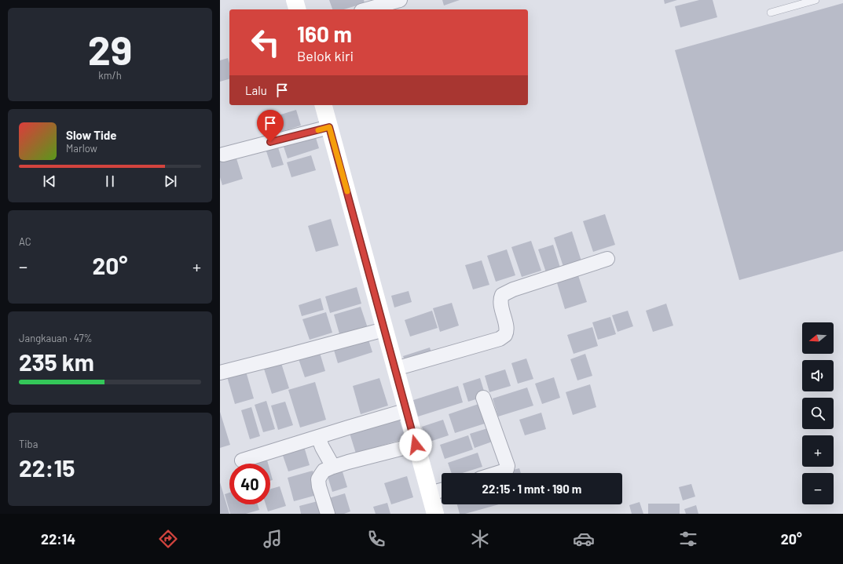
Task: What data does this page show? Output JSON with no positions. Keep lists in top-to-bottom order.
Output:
{
  "north": "left",
  "page": {
    "tile": [
      ["29", "km/h"],
      "AC",
      ["Jangkauan · 47%", "235 km"],
      ["Tiba", "22:15"]
    ],
    "turn": ["160 m", "Belok kiri"],
    "then": "Lalu",
    "song": ["Slow Tide", "Marlow"],
    "heat": ["−", "20°", "+"],
    "map_buttons": ["+", "−"],
    "limit": "40",
    "trip": "22:15 · 1 mnt · 190 m",
    "tabs": ["22:14", "20°"]
  }
}
